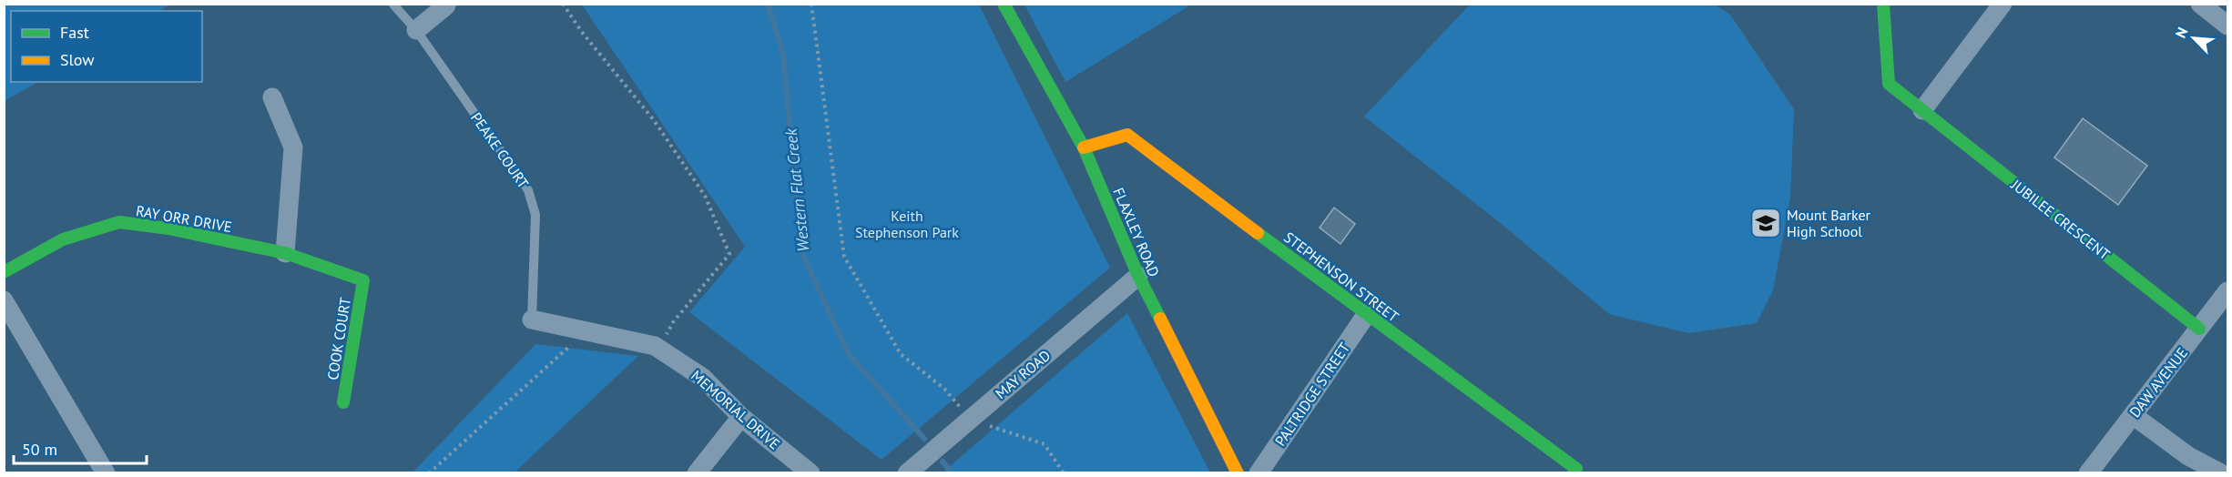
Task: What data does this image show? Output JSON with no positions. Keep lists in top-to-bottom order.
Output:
{
  "streets": {
    "street": [
      "RAY ORR DRIVE",
      "JUBILEE CRESCENT",
      "FLAXLEY ROAD",
      "STEPHENSON STREET",
      "COOK COURT",
      "MAY ROAD",
      "DAW AVENUE",
      "PALTRIDGE STREET",
      "MEMORIAL DRIVE"
    ],
    "lane": ["PEAKE COURT"]
  },
  "crossings": [
    ["PEAKE COURT", "MEMORIAL DRIVE"],
    ["RAY ORR DRIVE", "COOK COURT"],
    ["JUBILEE CRESCENT", "DAW AVENUE"],
    ["FLAXLEY ROAD", "STEPHENSON STREET"],
    ["FLAXLEY ROAD", "MAY ROAD"],
    ["STEPHENSON STREET", "PALTRIDGE STREET"]
  ],
  "water": ["Western Flat Creek"],
  "parks": ["Keith Stephenson Park"],
  "places": {
    "school or university": ["Mount Barker High School"]
  },
  "legend": ["Fast", "Slow"],
  "scale_bar": "50 m",
  "north": "top left"
}
